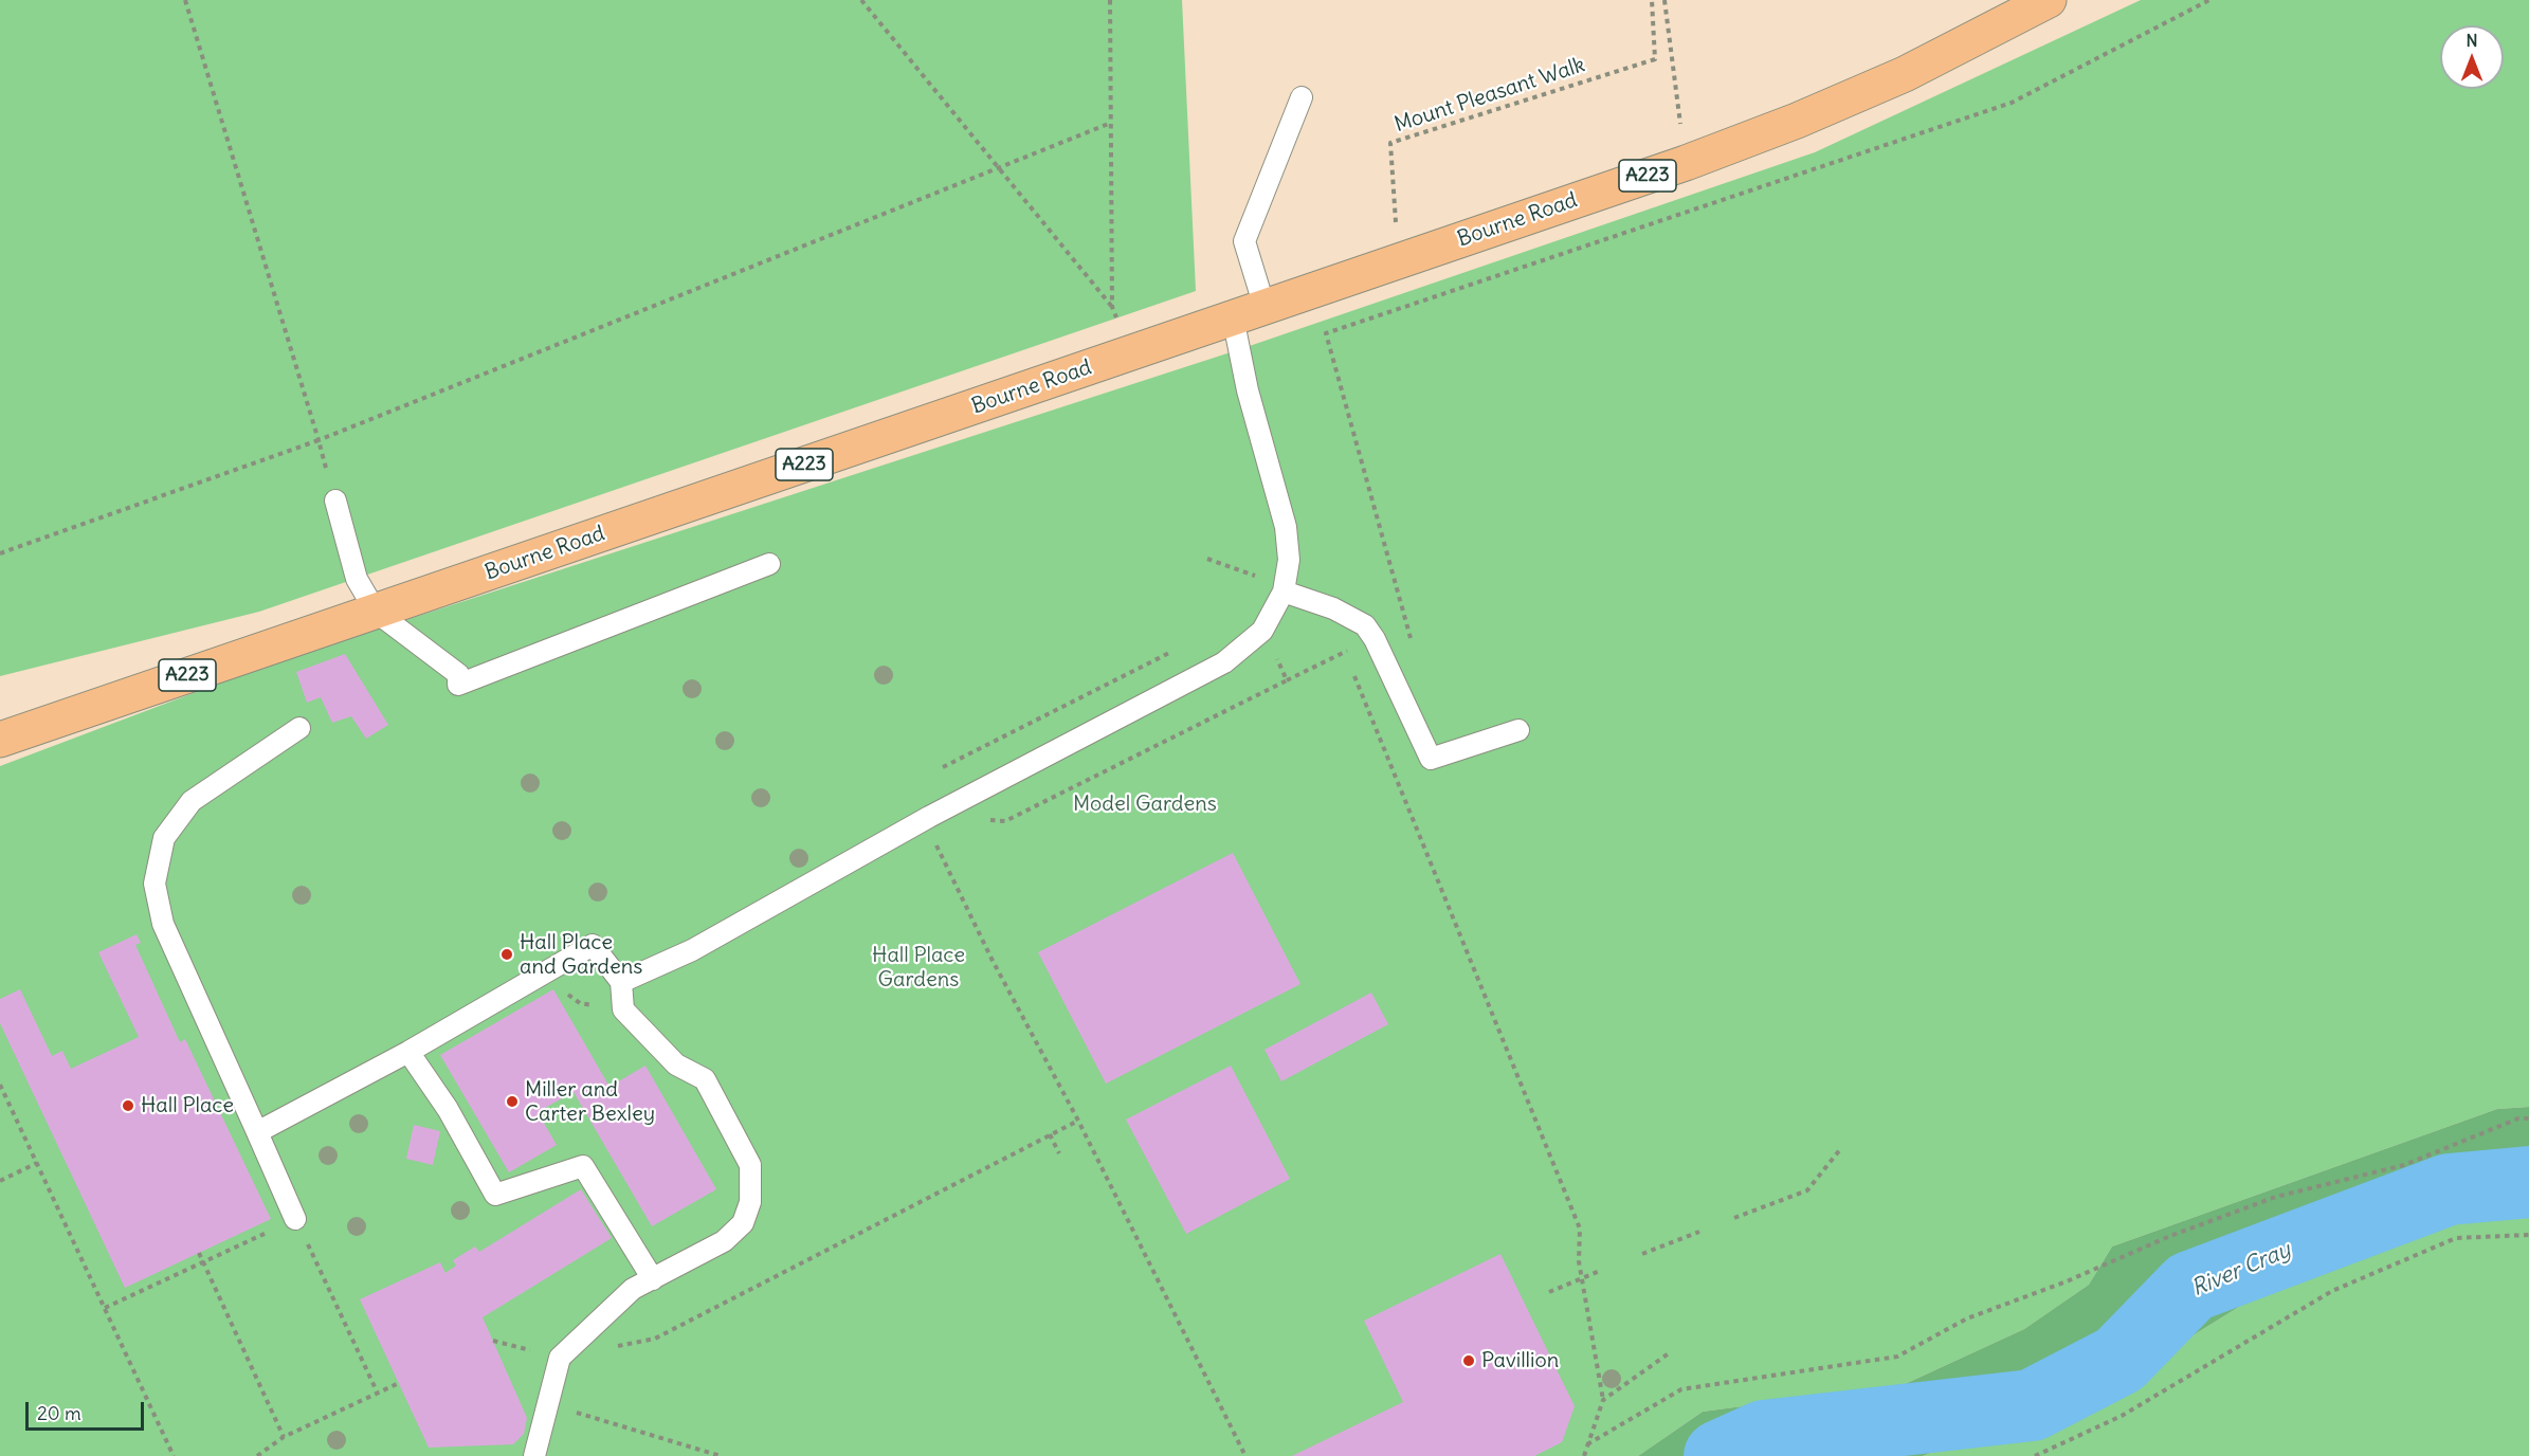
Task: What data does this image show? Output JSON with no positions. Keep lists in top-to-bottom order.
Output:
{
  "streets": {
    "main road": ["A223", "Bourne Road"],
    "path": ["Mount Pleasant Walk"]
  },
  "crossings": [
    ["Mount Pleasant Walk", "Bourne Road"]
  ],
  "water": ["River Cray"],
  "parks": ["Model Gardens", "Hall Place Gardens"],
  "places": [
    "Hall Place and Gardens",
    "Miller and Carter Bexley",
    "Hall Place",
    "Pavillion"
  ],
  "scale_bar": "20 m",
  "north": "top"
}
